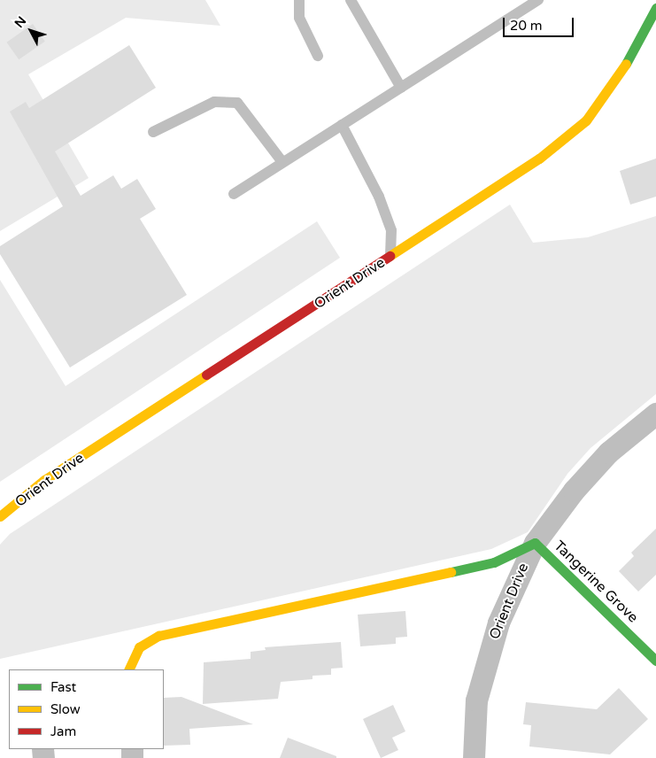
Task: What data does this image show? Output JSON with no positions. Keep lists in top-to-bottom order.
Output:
{
  "streets": {
    "street": ["Orient Drive", "Tangerine Grove"]
  },
  "crossings": [
    ["Orient Drive", "Tangerine Grove"]
  ],
  "legend": ["Fast", "Slow", "Jam"],
  "scale_bar": "20 m",
  "north": "top left"
}
